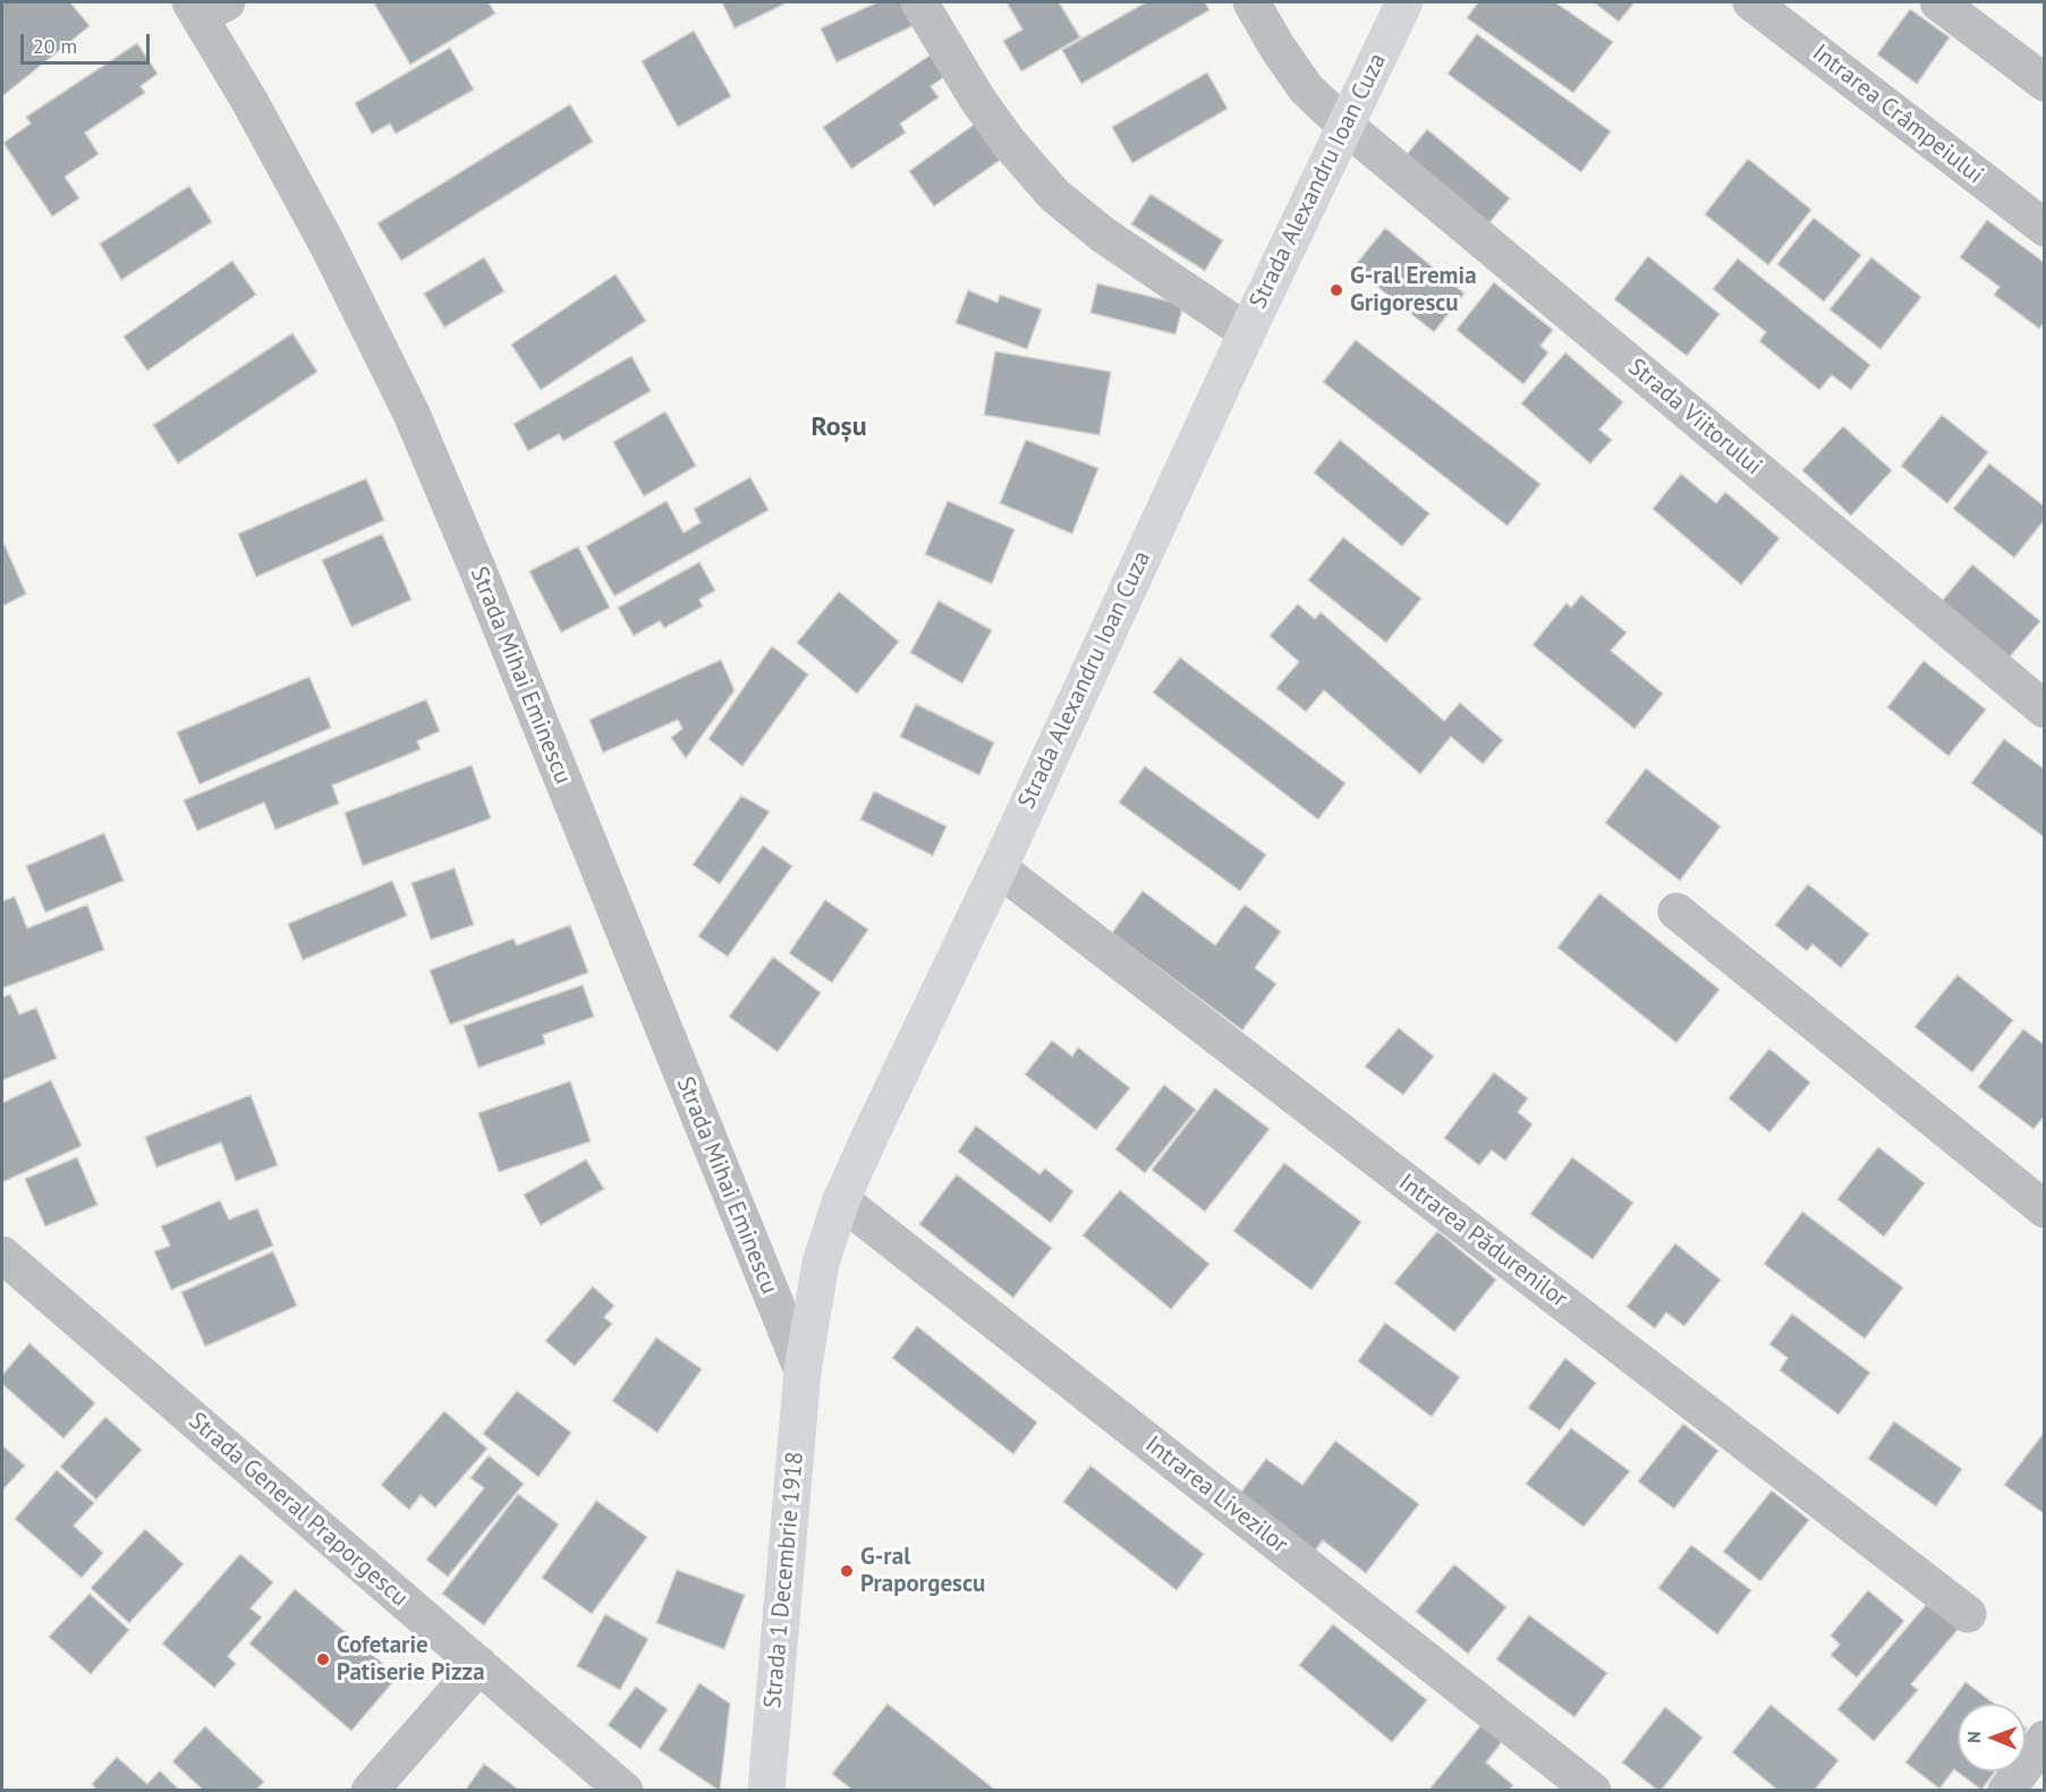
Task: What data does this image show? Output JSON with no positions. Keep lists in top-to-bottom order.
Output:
{
  "streets": {
    "main road": ["Strada Alexandru Ioan Cuza", "Strada 1 Decembrie 1918"],
    "street": [
      "Intrarea Crâmpeiului",
      "Strada Viitorului",
      "Strada Mihai Eminescu",
      "Intrarea Pădurenilor",
      "Intrarea Livezilor",
      "Strada General Praporgescu"
    ]
  },
  "crossings": [
    ["Strada Alexandru Ioan Cuza", "Strada Viitorului"],
    ["Strada Alexandru Ioan Cuza", "Strada Mihai Eminescu"],
    ["Strada Alexandru Ioan Cuza", "Intrarea Pădurenilor"],
    ["Strada Alexandru Ioan Cuza", "Intrarea Livezilor"],
    ["Strada Alexandru Ioan Cuza", "Strada 1 Decembrie 1918"],
    ["Strada Mihai Eminescu", "Strada 1 Decembrie 1918"]
  ],
  "districts": ["Roșu"],
  "places": ["G-ral Eremia Grigorescu", "G-ral Praporgescu", "Cofetarie Patiserie Pizza"],
  "scale_bar": "20 m",
  "north": "left"
}
